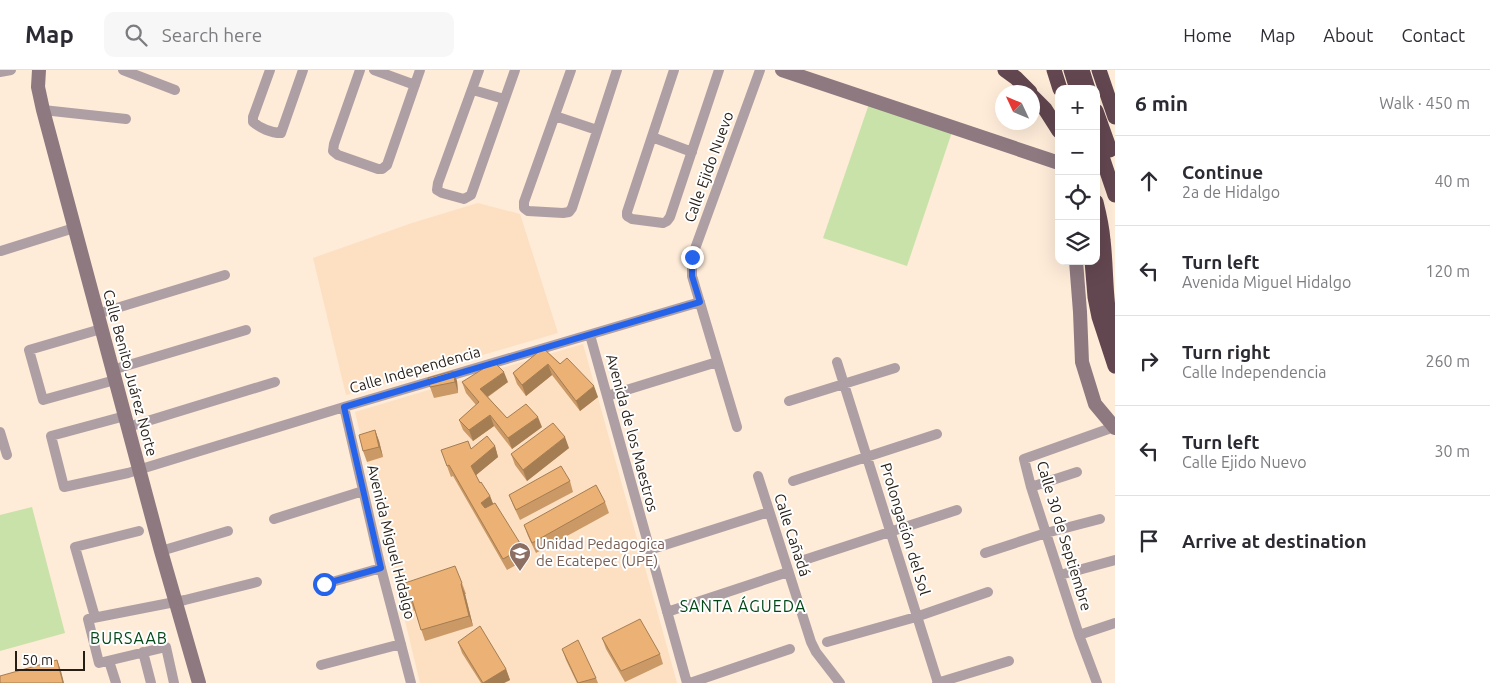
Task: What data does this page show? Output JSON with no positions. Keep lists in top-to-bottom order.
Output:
{
  "streets": {
    "street": [
      "Calle Ejido Nuevo",
      "Calle Independencia",
      "Calle Benito Juárez Norte",
      "Avenida de los Maestros",
      "Prolongación del Sol",
      "Calle Cañadá",
      "Calle 30 de Septiembre",
      "Avenida Miguel Hidalgo"
    ]
  },
  "crossings": [
    ["Calle Ejido Nuevo", "Calle Independencia"],
    ["Calle Independencia", "Calle Benito Juárez Norte"],
    ["Calle Independencia", "Avenida de los Maestros"],
    ["Calle Independencia", "Avenida Miguel Hidalgo"]
  ],
  "districts": ["SANTA ÁGUEDA", "BURSAAB"],
  "places": {
    "school or university": ["Unidad Pedagogica de Ecatepec (UPE)"]
  },
  "scale_bar": "50 m",
  "north": "top left",
  "page": {
    "header": "Map",
    "search": "Search here",
    "nav": [
      "Home",
      "Map",
      "About",
      "Contact"
    ],
    "heading": ["6 min", "Walk · 450 m"],
    "map_buttons": ["+", "−"],
    "list": [
      ["Continue", "2a de Hidalgo", "40 m"],
      ["Turn left", "Avenida Miguel Hidalgo", "120 m"],
      ["Turn right", "Calle Independencia", "260 m"],
      ["Turn left", "Calle Ejido Nuevo", "30 m"],
      "Arrive at destination"
    ],
    "scale": "50 m"
  }
}
